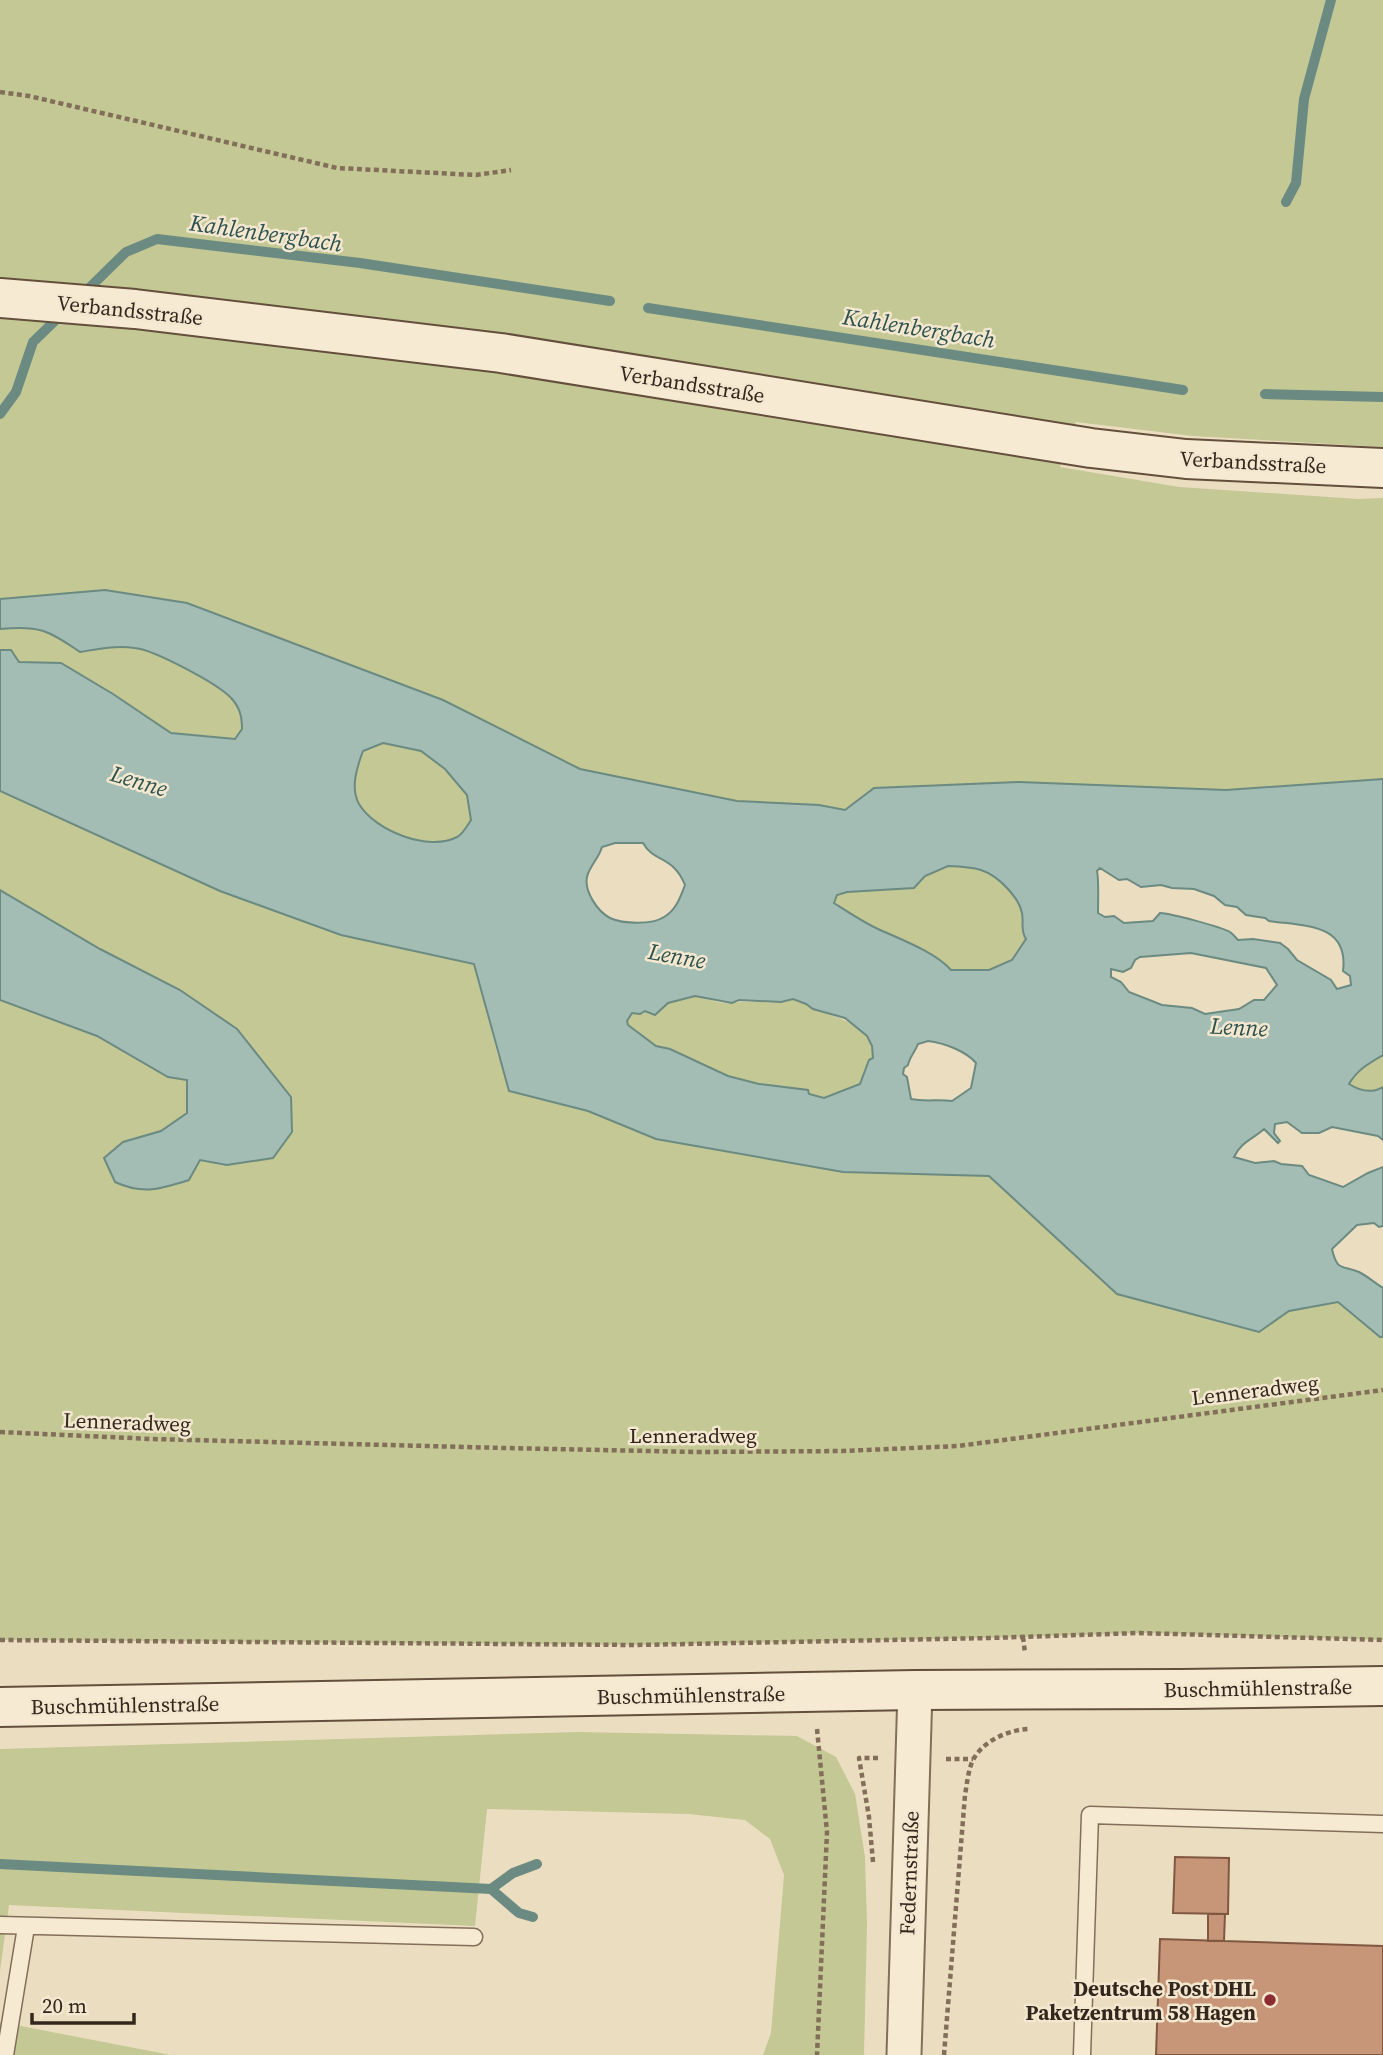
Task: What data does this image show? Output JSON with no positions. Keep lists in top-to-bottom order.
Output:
{
  "streets": {
    "street": ["Verbandsstraße", "Buschmühlenstraße", "Federnstraße"],
    "path": ["Lenneradweg"]
  },
  "crossings": [
    ["Buschmühlenstraße", "Federnstraße"]
  ],
  "water": ["Kahlenbergbach", "Lenne"],
  "places": ["Deutsche Post DHL Paketzentrum 58 Hagen"],
  "scale_bar": "20 m"
}
